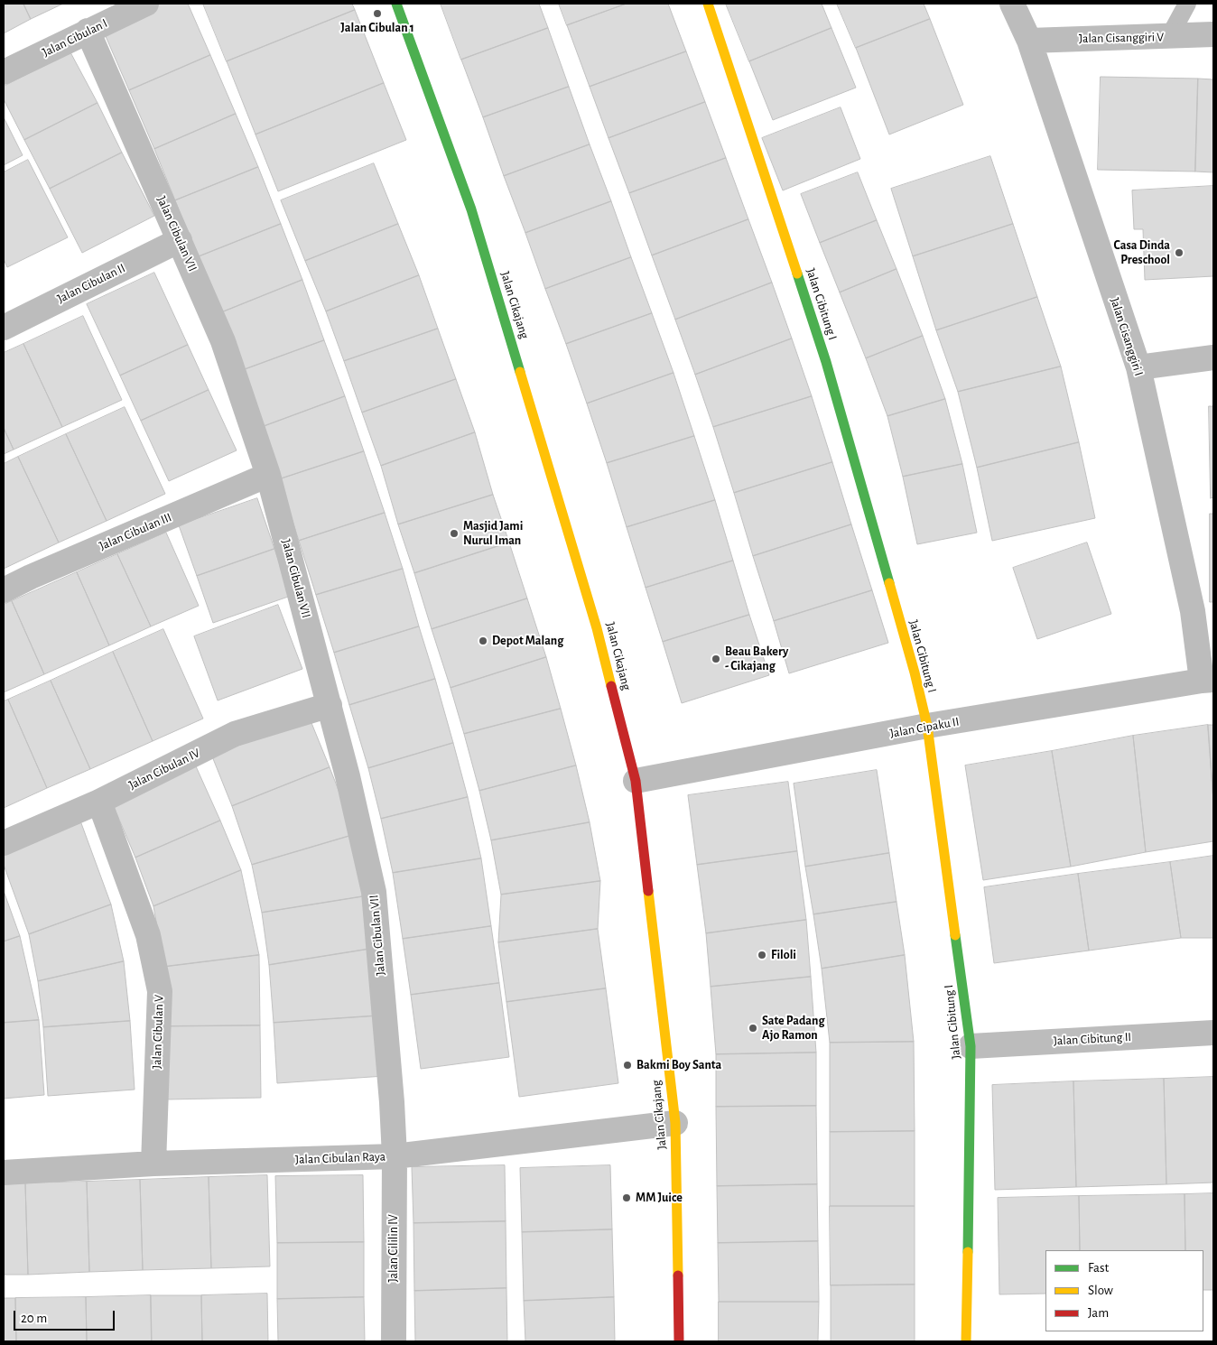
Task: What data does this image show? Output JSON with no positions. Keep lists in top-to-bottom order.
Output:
{
  "streets": {
    "street": [
      "Jalan Cibulan I",
      "Jalan Cisanggiri V",
      "Jalan Cibulan VII",
      "Jalan Cibulan II",
      "Jalan Cibitung I",
      "Jalan Cikajang",
      "Jalan Cisanggiri I",
      "Jalan Cibulan III",
      "Jalan Cipaku II",
      "Jalan Cibulan IV",
      "Jalan Cibulan V",
      "Jalan Cibitung II",
      "Jalan Cibulan Raya",
      "Jalan Cililin IV"
    ]
  },
  "crossings": [
    ["Jalan Cibulan I", "Jalan Cibulan VII"],
    ["Jalan Cisanggiri V", "Jalan Cisanggiri I"],
    ["Jalan Cibulan VII", "Jalan Cibulan II"],
    ["Jalan Cibulan VII", "Jalan Cibulan III"],
    ["Jalan Cibulan VII", "Jalan Cibulan IV"],
    ["Jalan Cibulan VII", "Jalan Cibulan Raya"],
    ["Jalan Cibulan VII", "Jalan Cililin IV"],
    ["Jalan Cibitung I", "Jalan Cipaku II"],
    ["Jalan Cibitung I", "Jalan Cibitung II"],
    ["Jalan Cikajang", "Jalan Cipaku II"],
    ["Jalan Cikajang", "Jalan Cibulan Raya"],
    ["Jalan Cisanggiri I", "Jalan Cipaku II"],
    ["Jalan Cibulan IV", "Jalan Cibulan V"],
    ["Jalan Cibulan V", "Jalan Cibulan Raya"],
    ["Jalan Cibulan Raya", "Jalan Cililin IV"]
  ],
  "places": [
    "Jalan Cibulan 1",
    "Casa Dinda Preschool",
    "Masjid Jami Nurul Iman",
    "Depot Malang",
    "Beau Bakery - Cikajang",
    "Filoli",
    "Sate Padang Ajo Ramon",
    "Bakmi Boy Santa",
    "MM Juice"
  ],
  "legend": ["Fast", "Slow", "Jam"],
  "scale_bar": "20 m"
}
